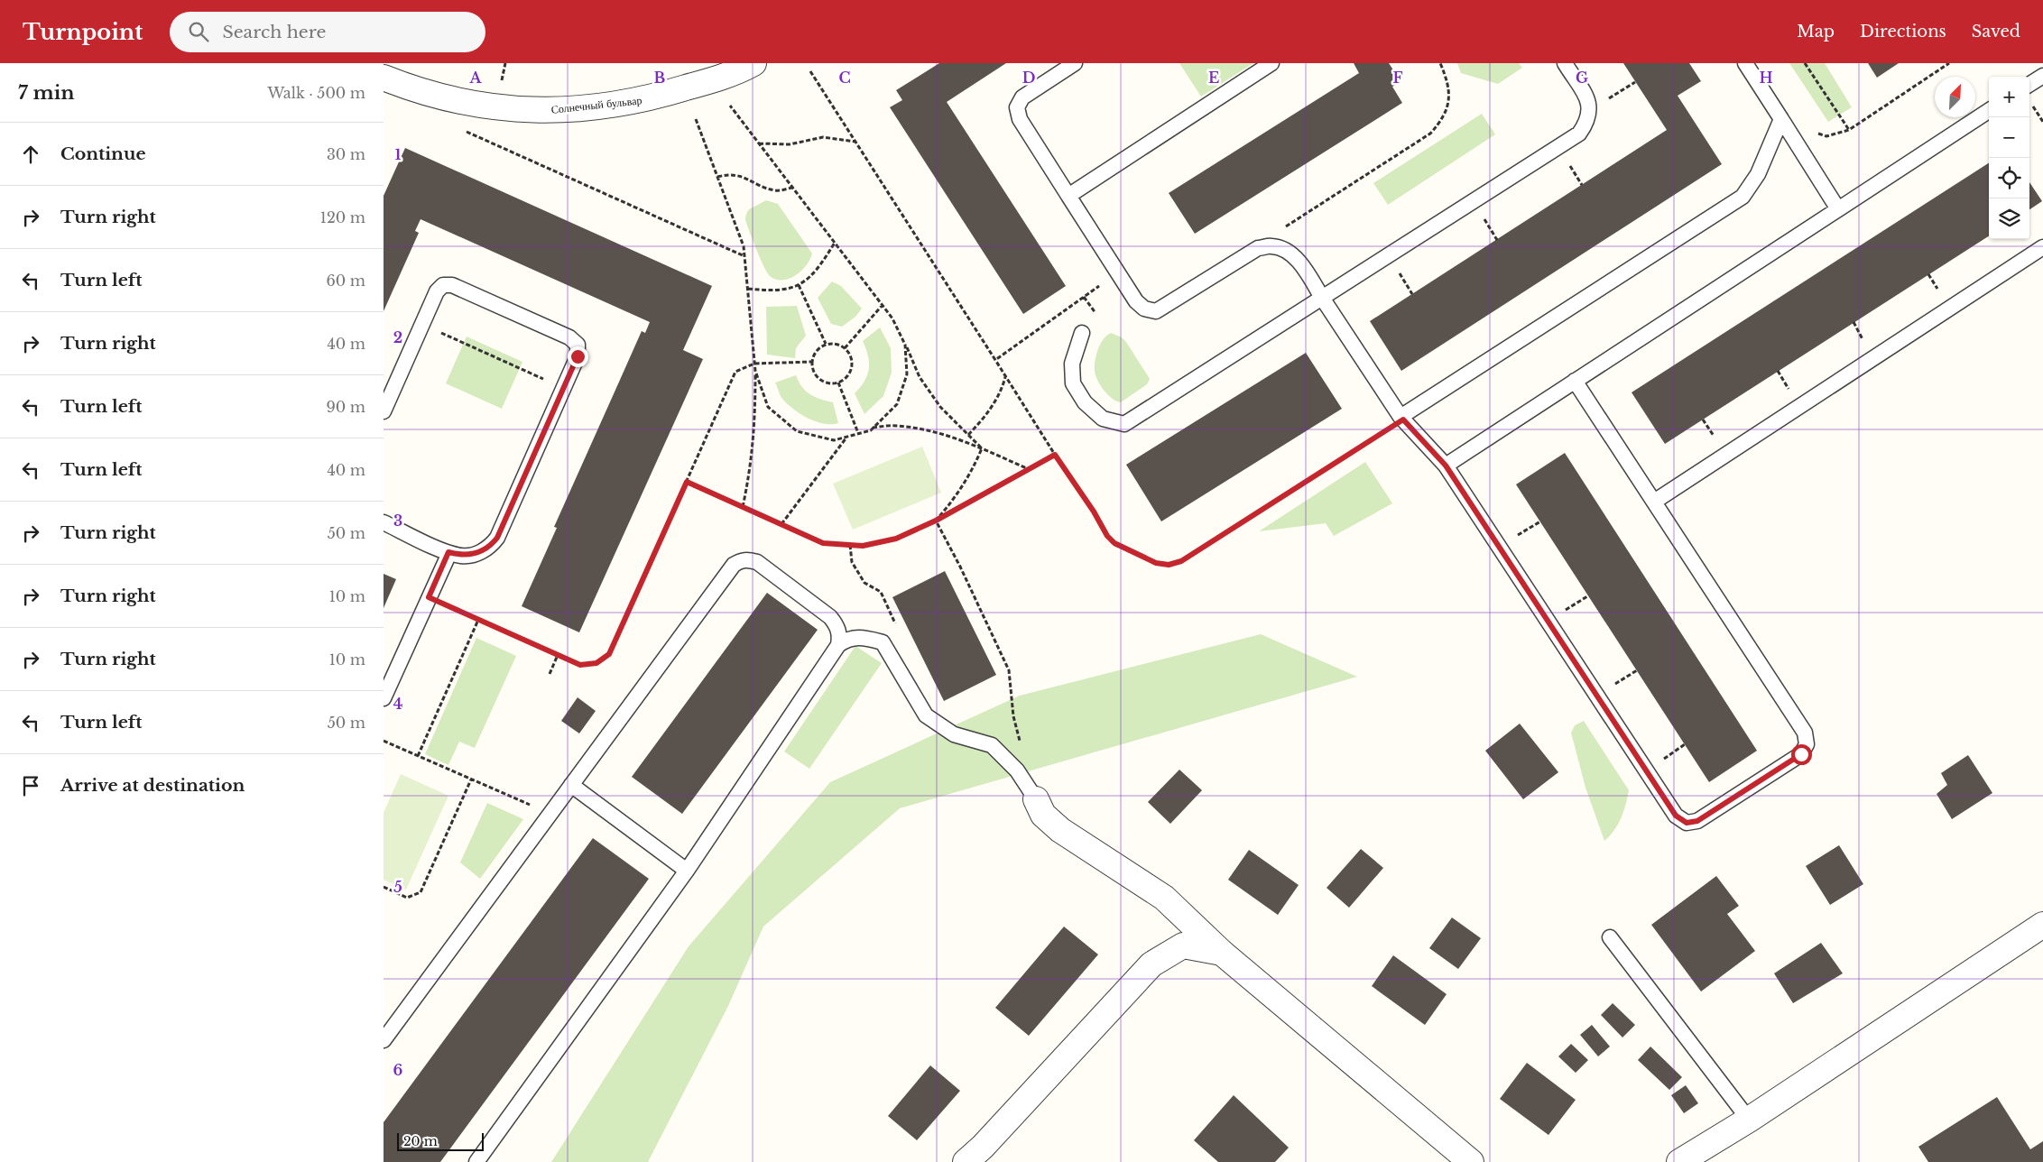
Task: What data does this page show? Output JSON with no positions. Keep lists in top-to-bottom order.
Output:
{
  "streets": {
    "street": ["Солнечный бульвар"]
  },
  "scale_bar": "20 m",
  "north": "top right",
  "page": {
    "header": "Turnpoint",
    "search": "Search here",
    "nav": ["Map", "Directions", "Saved"],
    "heading": ["7 min", "Walk · 500 m"],
    "map_buttons": ["+", "−"],
    "list": [
      ["Continue", "30 m"],
      ["Turn right", "120 m"],
      ["Turn left", "60 m"],
      ["Turn right", "40 m"],
      ["Turn left", "90 m"],
      ["Turn left", "40 m"],
      ["Turn right", "50 m"],
      ["Turn right", "10 m"],
      ["Turn right", "10 m"],
      ["Turn left", "50 m"],
      "Arrive at destination"
    ],
    "scale": "20 m"
  },
  "grid": {
    "columns": [
      "A",
      "B",
      "C",
      "D",
      "E",
      "F",
      "G",
      "H"
    ],
    "rows": [
      "1",
      "2",
      "3",
      "4",
      "5",
      "6"
    ]
  }
}
